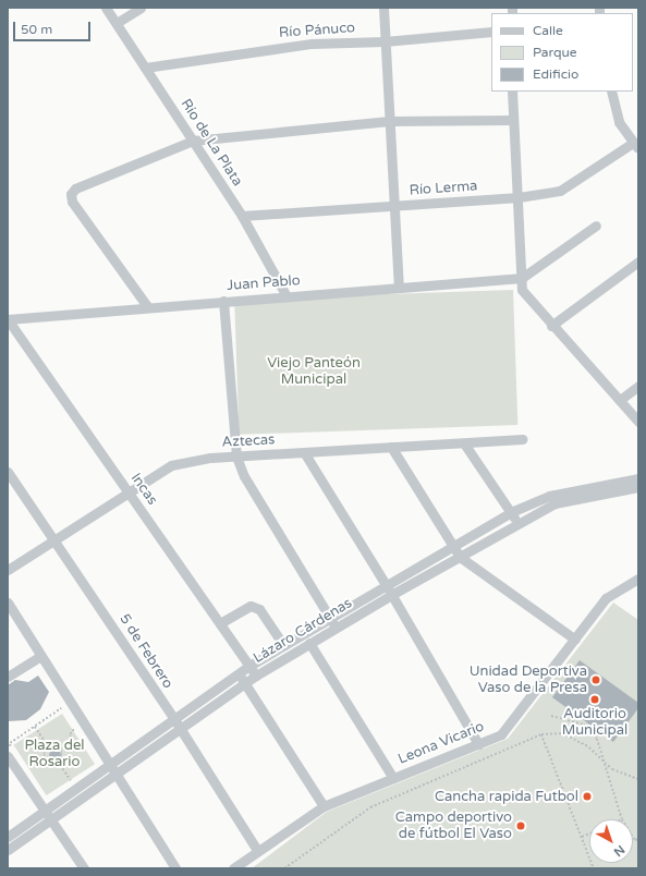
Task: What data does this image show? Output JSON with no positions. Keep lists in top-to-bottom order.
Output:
{
  "streets": {
    "street": [
      "Río Pánuco",
      "Río de La Plata",
      "Río Lerma",
      "Juan Pablo",
      "Aztecas",
      "Incas",
      "Lázaro Cárdenas",
      "5 de Febrero",
      "Leona Vicario"
    ]
  },
  "crossings": [
    ["Río Pánuco", "Río de La Plata"],
    ["Río de La Plata", "Río Lerma"],
    ["Río de La Plata", "Juan Pablo"],
    ["Juan Pablo", "Incas"],
    ["Aztecas", "Incas"],
    ["Aztecas", "5 de Febrero"],
    ["Incas", "Lázaro Cárdenas"],
    ["Lázaro Cárdenas", "5 de Febrero"],
    ["5 de Febrero", "Leona Vicario"]
  ],
  "parks": ["Viejo Panteón Municipal", "Plaza del Rosario"],
  "places": [
    "Unidad Deportiva Vaso de la Presa",
    "Auditorio Municipal",
    "Cancha rapida Futbol",
    "Campo deportivo de fútbol El Vaso"
  ],
  "legend": ["Calle", "Parque", "Edificio"],
  "scale_bar": "50 m",
  "north": "bottom right"
}
